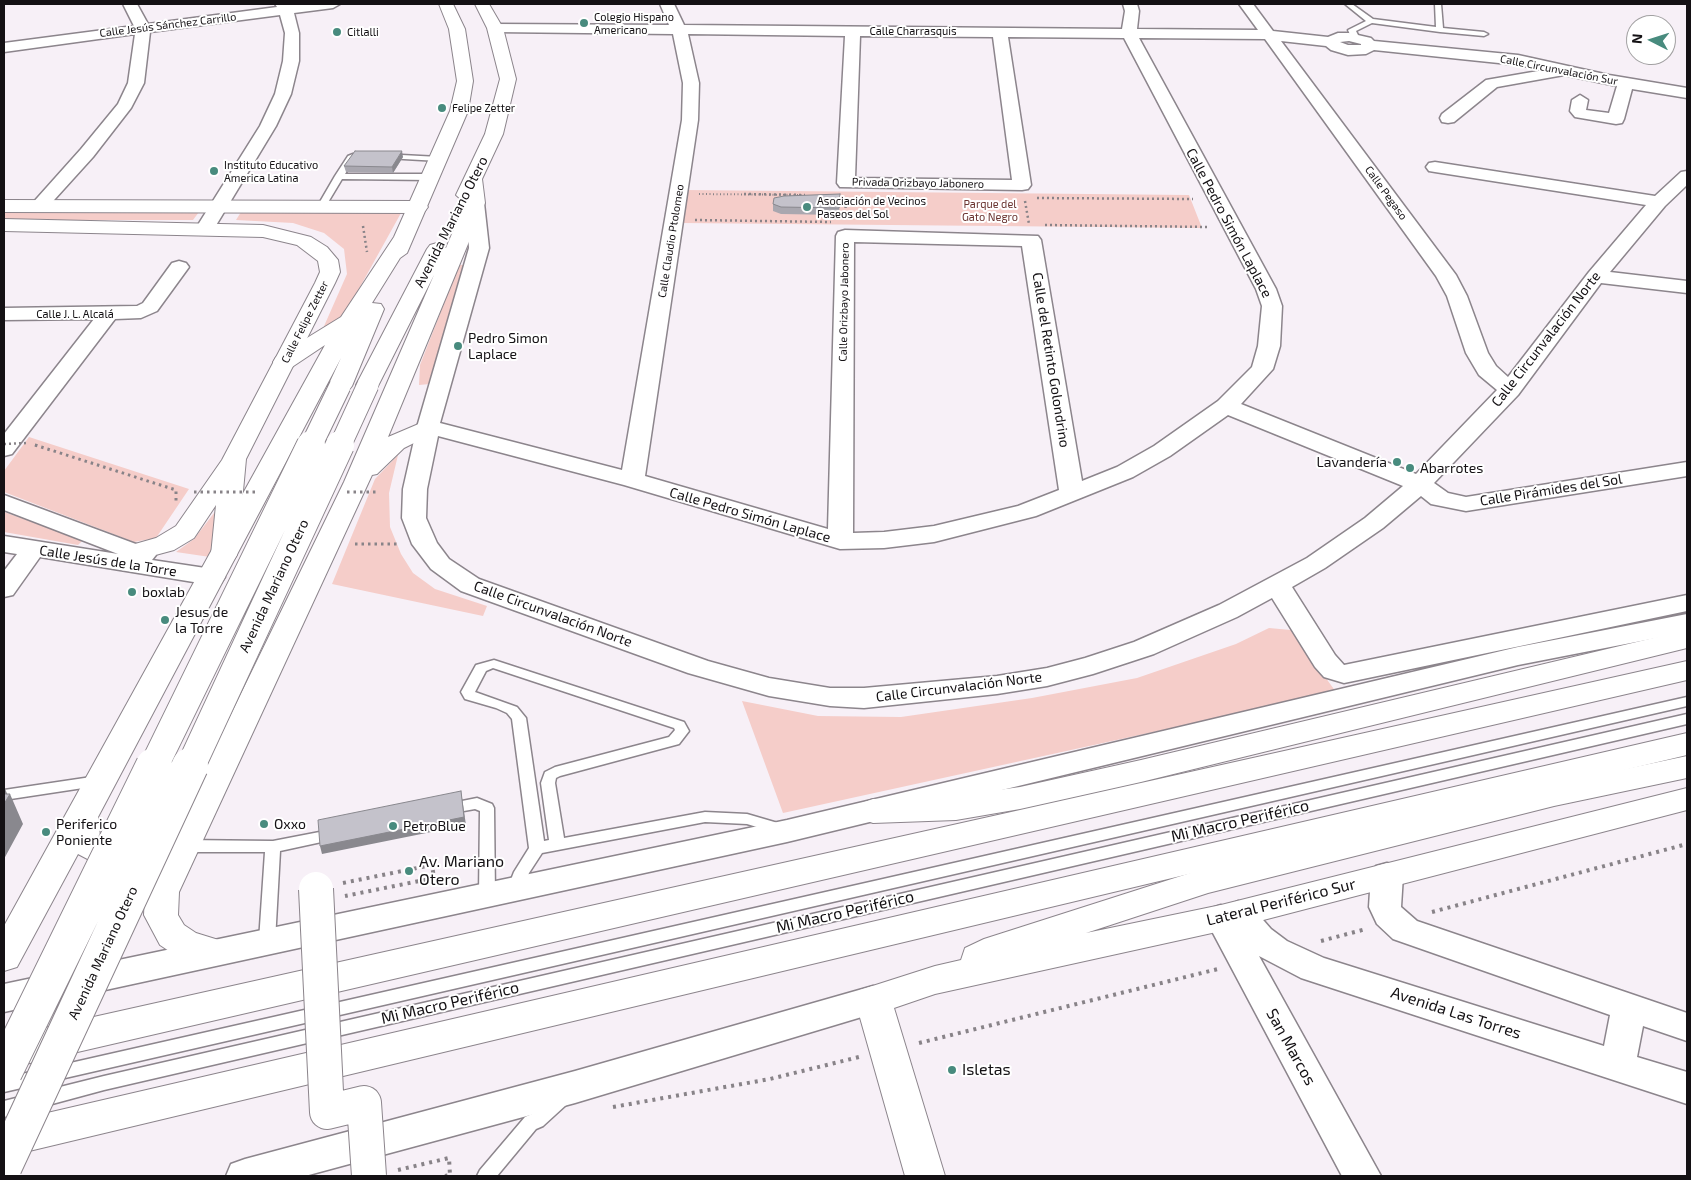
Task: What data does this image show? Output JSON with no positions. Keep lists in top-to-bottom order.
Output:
{
  "streets": {
    "main road": ["Avenida Mariano Otero", "Calle Felipe Zetter", "Lateral Periférico Sur"],
    "street": [
      "Calle Jesús Sánchez Carrillo",
      "Calle Charrasquis",
      "Calle Circunvalación Sur",
      "Privada Orizbayo Jabonero",
      "Calle Pegaso",
      "Calle Pedro Simón Laplace",
      "Calle Claudio Ptolomeo",
      "Calle Orizbayo Jabonero",
      "Calle J. L. Alcalá",
      "Calle Circunvalación Norte",
      "Calle del Retinto Golondrino",
      "Calle Pirámides del Sol",
      "Calle Jesús de la Torre",
      "Avenida Las Torres",
      "San Marcos"
    ],
    "lane": ["Mi Macro Periférico"]
  },
  "crossings": [
    ["Calle Charrasquis", "Privada Orizbayo Jabonero"],
    ["Calle Charrasquis", "Calle Pegaso"],
    ["Calle Charrasquis", "Avenida Mariano Otero"],
    ["Calle Charrasquis", "Calle Pedro Simón Laplace"],
    ["Calle Charrasquis", "Calle Claudio Ptolomeo"],
    ["Calle Pegaso", "Calle Circunvalación Norte"],
    ["Avenida Mariano Otero", "Calle Circunvalación Norte"],
    ["Calle Pedro Simón Laplace", "Calle Claudio Ptolomeo"],
    ["Calle Pedro Simón Laplace", "Calle Orizbayo Jabonero"],
    ["Calle Pedro Simón Laplace", "Calle Circunvalación Norte"],
    ["Calle Pedro Simón Laplace", "Calle del Retinto Golondrino"],
    ["Calle Pedro Simón Laplace", "Calle Pirámides del Sol"],
    ["Calle Orizbayo Jabonero", "Calle del Retinto Golondrino"],
    ["Calle Felipe Zetter", "Calle Jesús de la Torre"],
    ["Calle Circunvalación Norte", "Calle Pirámides del Sol"],
    ["Lateral Periférico Sur", "Avenida Las Torres"],
    ["Lateral Periférico Sur", "San Marcos"],
    ["Avenida Las Torres", "San Marcos"]
  ],
  "parks": ["Parque del Gato Negro"],
  "places": [
    "Colegio Hispano Americano",
    "Citlalli",
    "Felipe Zetter",
    "Instituto Educativo America Latina",
    "Asociación de Vecinos Paseos del Sol",
    "Pedro Simon Laplace",
    "Lavandería",
    "Abarrotes",
    "boxlab",
    "Jesus de la Torre",
    "Oxxo",
    "PetroBlue",
    "Periferico Poniente",
    "Av. Mariano Otero",
    "Isletas"
  ],
  "north": "left"
}
